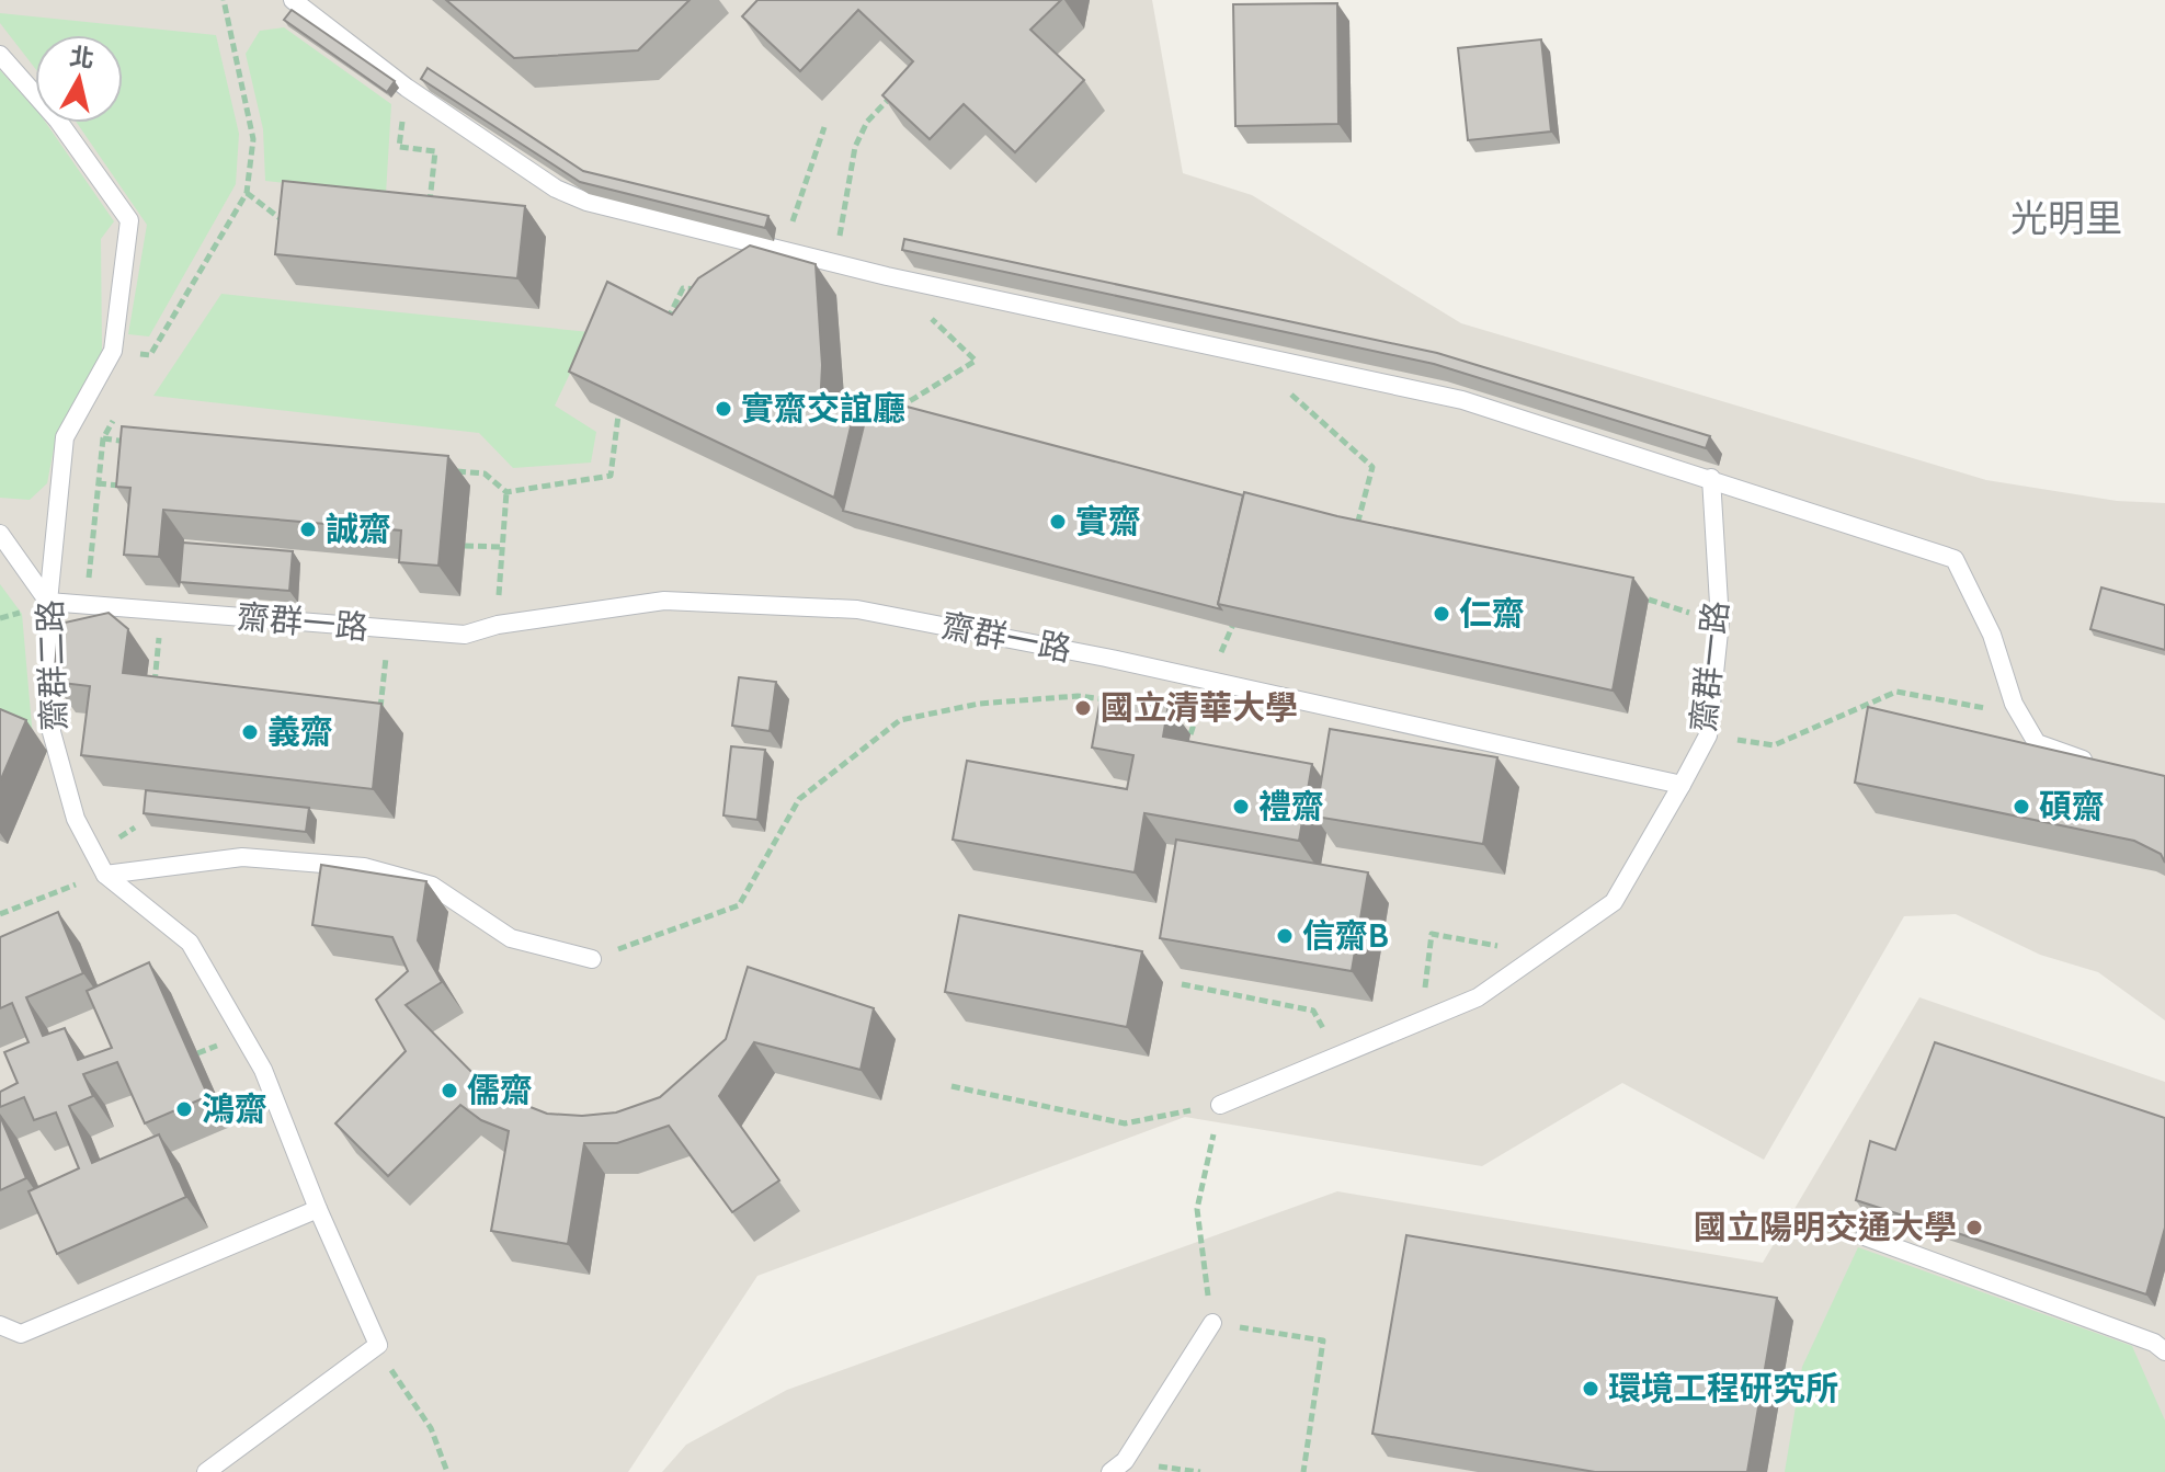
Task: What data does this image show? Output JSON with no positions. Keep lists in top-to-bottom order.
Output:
{
  "streets": {
    "lane": ["齋群一路", "齋群二路"]
  },
  "crossings": [
    ["齋群一路", "齋群二路"]
  ],
  "districts": ["光明里"],
  "places": [
    "實齋交誼廳",
    "實齋",
    "誠齋",
    "仁齋",
    "國立清華大學",
    "義齋",
    "禮齋",
    "碩齋",
    "信齋B",
    "儒齋",
    "鴻齋",
    "國立陽明交通大學",
    "環境工程研究所"
  ],
  "north": "top"
}
